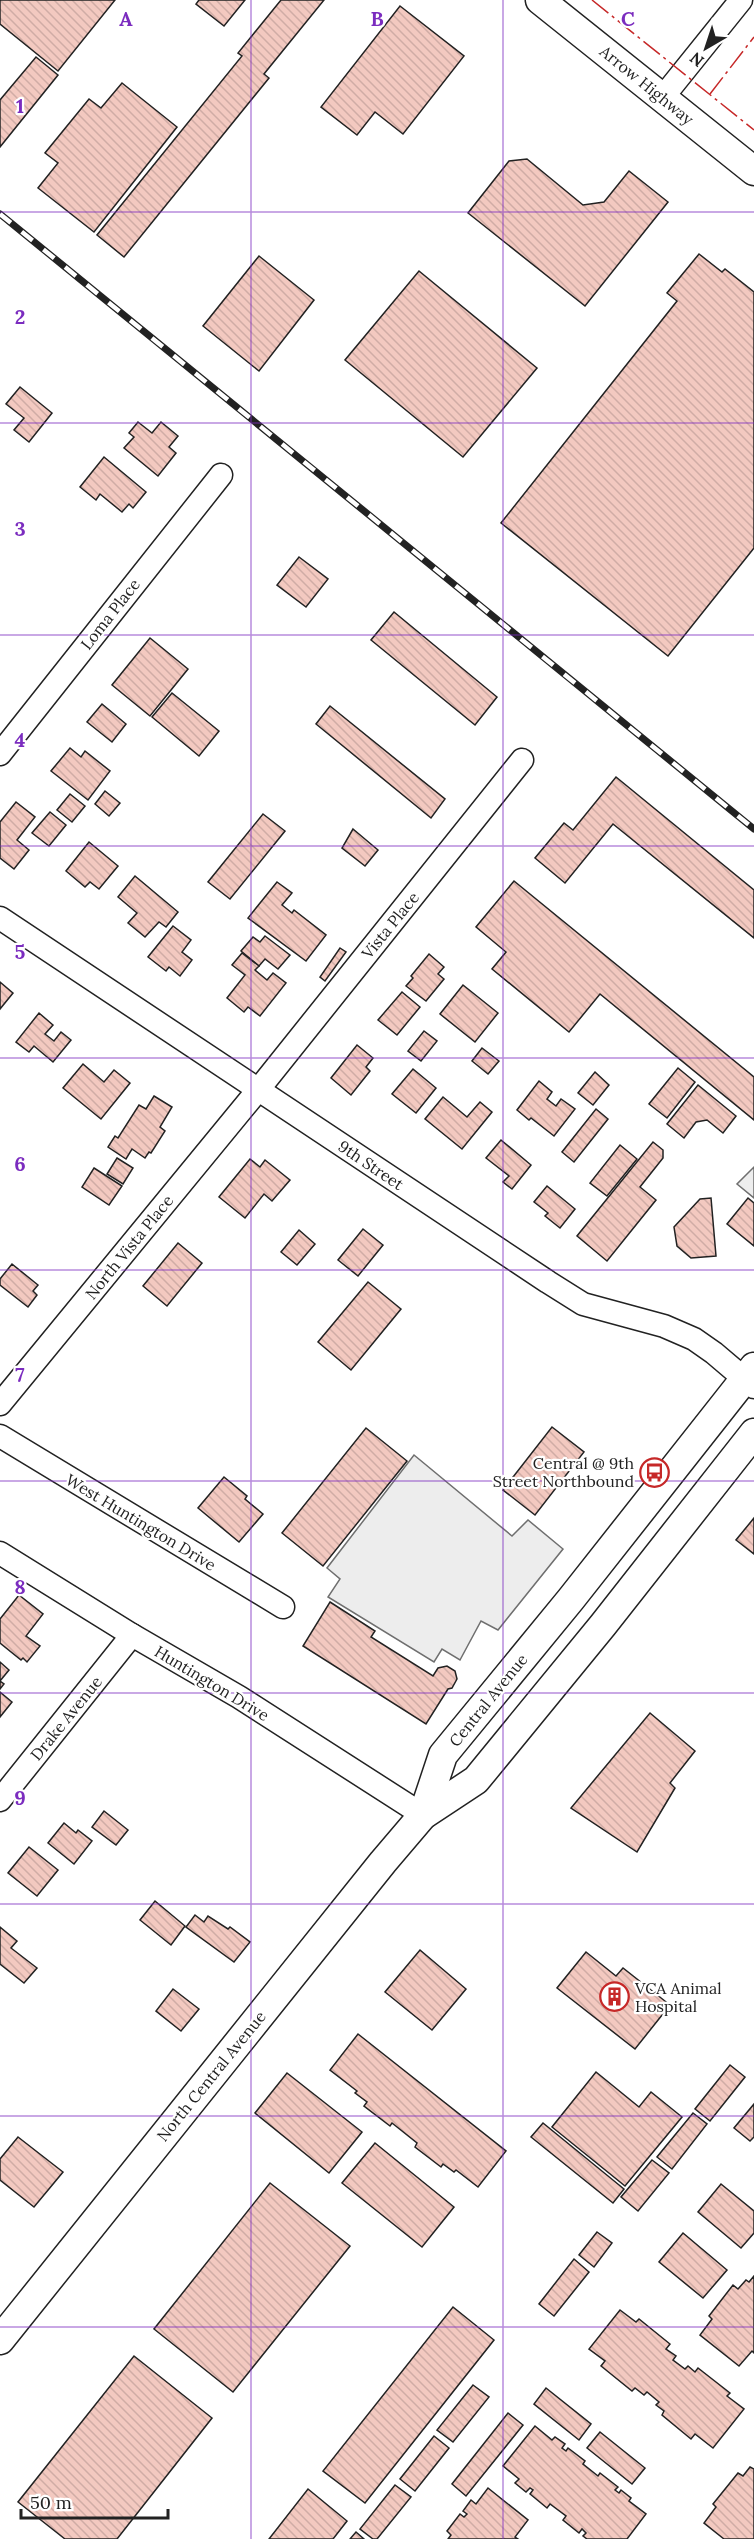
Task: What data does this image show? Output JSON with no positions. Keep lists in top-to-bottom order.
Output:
{
  "streets": {
    "main road": ["Arrow Highway", "Central Avenue", "North Central Avenue"],
    "street": [
      "Loma Place",
      "Vista Place",
      "9th Street",
      "North Vista Place",
      "West Huntington Drive",
      "Huntington Drive",
      "Drake Avenue"
    ]
  },
  "crossings": [
    ["Vista Place", "9th Street"],
    ["Vista Place", "North Vista Place"],
    ["9th Street", "North Vista Place"],
    ["9th Street", "Central Avenue"],
    ["Huntington Drive", "Central Avenue"],
    ["Huntington Drive", "Drake Avenue"],
    ["Huntington Drive", "North Central Avenue"],
    ["Central Avenue", "North Central Avenue"]
  ],
  "places": {
    "bus stop": ["Central @ 9th Street Northbound"],
    "building": ["VCA Animal Hospital"]
  },
  "scale_bar": "50 m",
  "north": "bottom left",
  "grid": {
    "columns": ["A", "B", "C"],
    "rows": [
      "1",
      "2",
      "3",
      "4",
      "5",
      "6",
      "7",
      "8",
      "9"
    ]
  }
}
